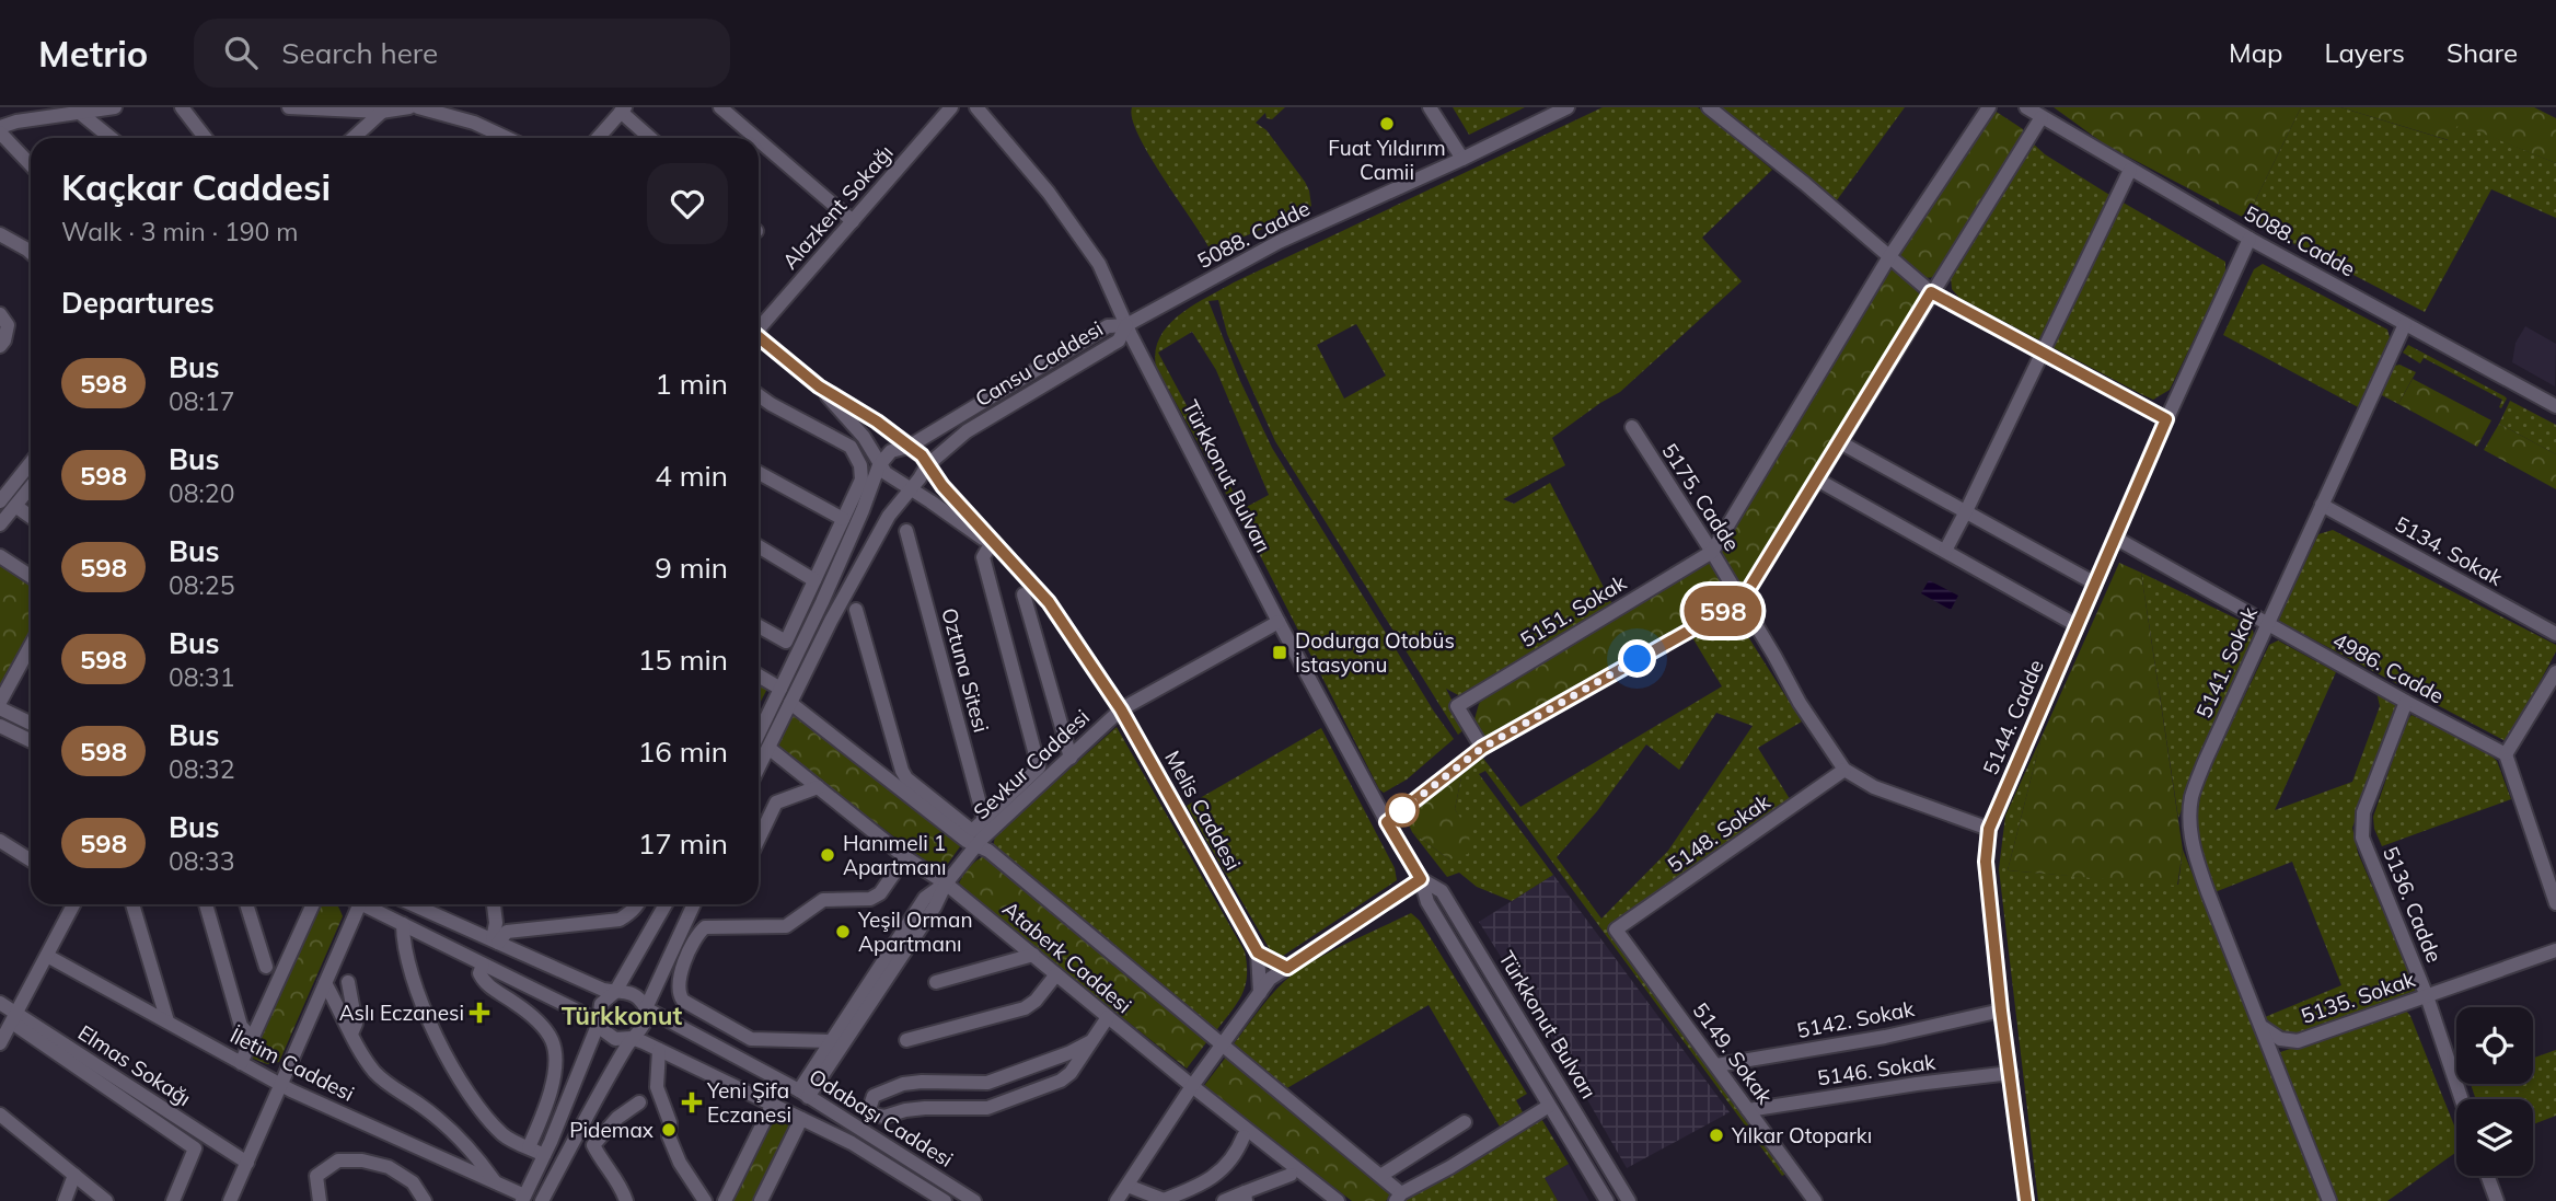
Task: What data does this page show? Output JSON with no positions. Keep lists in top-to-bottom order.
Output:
{
  "streets": {
    "street": [
      "Alazkent Sokağı",
      "5088. Cadde",
      "Cansu Caddesi",
      "Türkkonut Bulvarı",
      "5175. Cadde",
      "5134. Sokak",
      "5151. Sokak",
      "5141. Sokak",
      "4986. Cadde",
      "Oztuna Sitesi",
      "5144. Cadde",
      "Sevkur Caddesi",
      "Melis Caddesi",
      "5148. Sokak",
      "5136. Cadde",
      "Ataberk Caddesi",
      "5135. Sokak",
      "5142. Sokak",
      "5149. Sokak",
      "İletim Caddesi",
      "Elmas Sokağı",
      "5146. Sokak",
      "Odabaşı Caddesi"
    ]
  },
  "crossings": [
    ["5088. Cadde", "Cansu Caddesi"],
    ["5088. Cadde", "Türkkonut Bulvarı"],
    ["5088. Cadde", "5141. Sokak"],
    ["5088. Cadde", "5144. Cadde"],
    ["Cansu Caddesi", "Türkkonut Bulvarı"],
    ["Cansu Caddesi", "Melis Caddesi"],
    ["Türkkonut Bulvarı", "Sevkur Caddesi"],
    ["5175. Cadde", "5151. Sokak"],
    ["5175. Cadde", "5144. Cadde"],
    ["5175. Cadde", "5148. Sokak"],
    ["5134. Sokak", "5141. Sokak"],
    ["5141. Sokak", "4986. Cadde"],
    ["5141. Sokak", "5135. Sokak"],
    ["4986. Cadde", "5144. Cadde"],
    ["4986. Cadde", "5136. Cadde"],
    ["Oztuna Sitesi", "Sevkur Caddesi"],
    ["5144. Cadde", "5142. Sokak"],
    ["5144. Cadde", "5146. Sokak"],
    ["Sevkur Caddesi", "Melis Caddesi"],
    ["Sevkur Caddesi", "Ataberk Caddesi"],
    ["Sevkur Caddesi", "Odabaşı Caddesi"],
    ["5148. Sokak", "5149. Sokak"],
    ["5136. Cadde", "5135. Sokak"],
    ["5142. Sokak", "5149. Sokak"],
    ["5149. Sokak", "5146. Sokak"]
  ],
  "districts": ["Türkkonut"],
  "places": {
    "other": [
      "Fuat Yıldırım Camii",
      "Hanımeli 1 Apartmanı",
      "Yeşil Orman Apartmanı",
      "Pidemax",
      "Yılkar Otoparkı"
    ],
    "transit": ["Dodurga Otobüs İstasyonu"],
    "health": ["Aslı Eczanesi", "Yeni Şifa Eczanesi"]
  },
  "lines": ["bus line 598"],
  "page": {
    "header": "Metrio",
    "search": "Search here",
    "nav": ["Map", "Layers", "Share"],
    "on_map": "598",
    "heading": [
      ["Kaçkar Caddesi", "Walk · 3 min · 190 m"],
      "Departures"
    ],
    "list": [
      {
        "mark": "598",
        "name": "Bus",
        "note": "08:17",
        "value": "1 min"
      },
      {
        "mark": "598",
        "name": "Bus",
        "note": "08:20",
        "value": "4 min"
      },
      {
        "mark": "598",
        "name": "Bus",
        "note": "08:25",
        "value": "9 min"
      },
      {
        "mark": "598",
        "name": "Bus",
        "note": "08:31",
        "value": "15 min"
      },
      {
        "mark": "598",
        "name": "Bus",
        "note": "08:32",
        "value": "16 min"
      },
      {
        "mark": "598",
        "name": "Bus",
        "note": "08:33",
        "value": "17 min"
      }
    ]
  }
}
